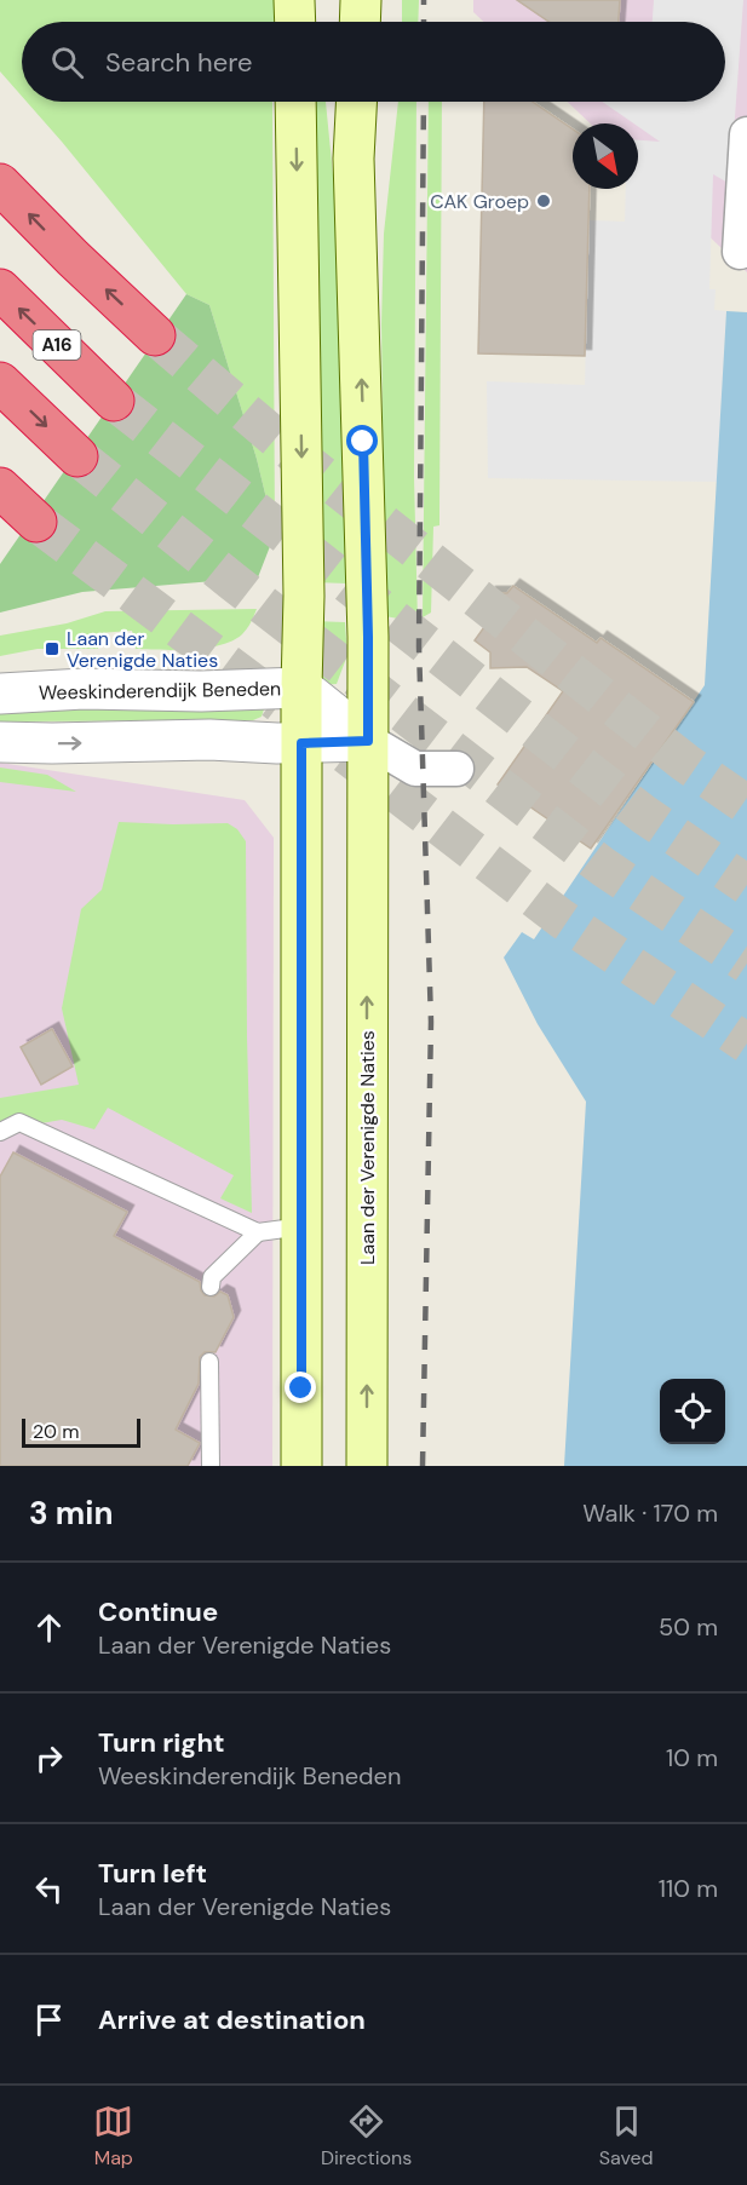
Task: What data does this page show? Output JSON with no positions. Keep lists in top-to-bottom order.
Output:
{
  "streets": {
    "highway": ["A16"],
    "main road": ["Laan der Verenigde Naties"],
    "street": ["Weeskinderendijk Beneden"]
  },
  "crossings": [
    ["Weeskinderendijk Beneden", "Laan der Verenigde Naties"]
  ],
  "places": {
    "other": ["CAK Groep"],
    "transit": ["Laan der Verenigde Naties"]
  },
  "scale_bar": "20 m",
  "north": "bottom right",
  "page": {
    "search": "Search here",
    "scale": "20 m",
    "heading": ["3 min", "Walk · 170 m"],
    "list": [
      ["Continue", "Laan der Verenigde Naties", "50 m"],
      ["Turn right", "Weeskinderendijk Beneden", "10 m"],
      ["Turn left", "Laan der Verenigde Naties", "110 m"],
      "Arrive at destination"
    ],
    "nav": ["Map", "Directions", "Saved"]
  }
}
